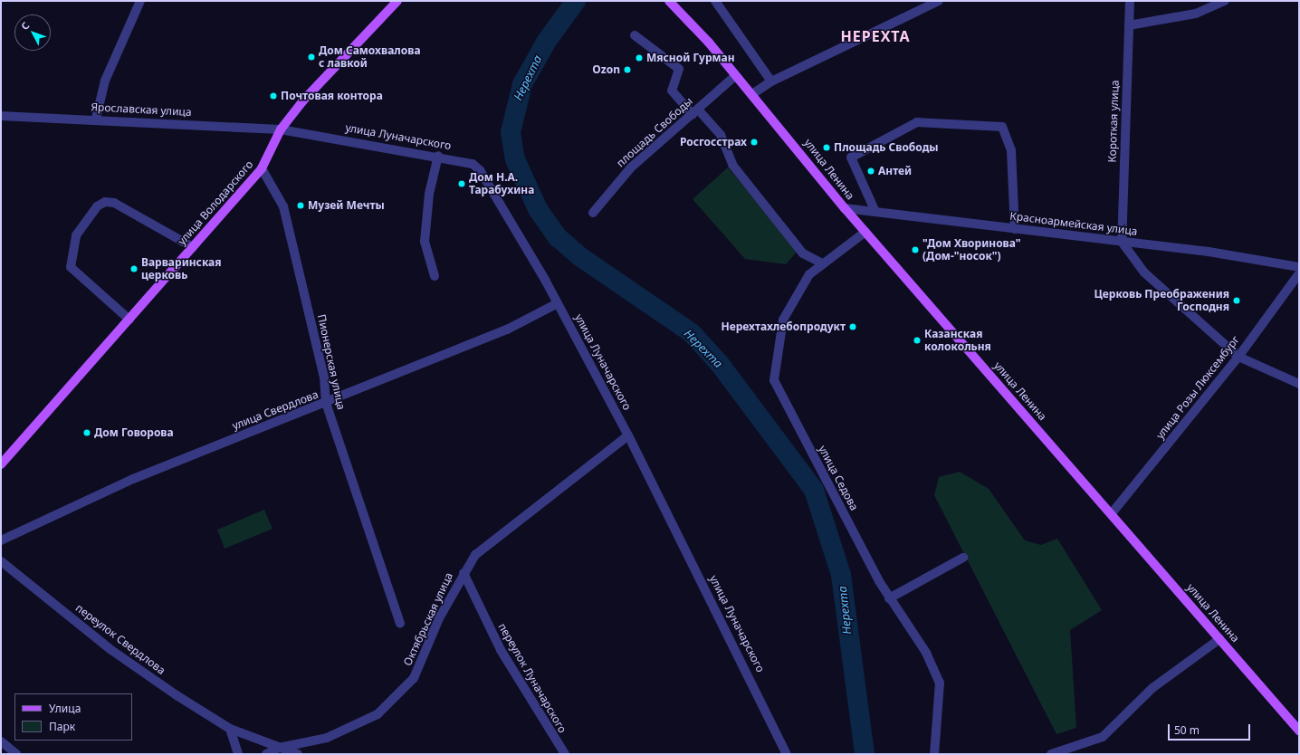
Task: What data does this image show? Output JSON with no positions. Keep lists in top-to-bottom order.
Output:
{
  "streets": {
    "main road": ["улица Ленина", "улица Володарского"],
    "street": [
      "Ярославская улица",
      "Короткая улица",
      "площадь Свободы",
      "улица Луначарского",
      "Красноармейская улица",
      "Пионерская улица",
      "улица Розы Люксембург",
      "улица Свердлова",
      "улица Седова",
      "Октябрьская улица",
      "переулок Свердлова",
      "переулок Луначарского"
    ]
  },
  "crossings": [
    ["Ярославская улица", "улица Луначарского"],
    ["Ярославская улица", "улица Володарского"],
    ["Короткая улица", "Красноармейская улица"],
    ["площадь Свободы", "улица Ленина"],
    ["улица Луначарского", "улица Володарского"],
    ["улица Луначарского", "улица Свердлова"],
    ["улица Луначарского", "Октябрьская улица"],
    ["улица Ленина", "Красноармейская улица"],
    ["улица Ленина", "улица Розы Люксембург"],
    ["улица Ленина", "улица Седова"],
    ["улица Володарского", "Пионерская улица"],
    ["Пионерская улица", "улица Свердлова"],
    ["Октябрьская улица", "переулок Свердлова"],
    ["Октябрьская улица", "переулок Луначарского"]
  ],
  "districts": ["НЕРЕХТА"],
  "water": ["Нерехта"],
  "places": [
    "Дом Самохвалова с лавкой",
    "Мясной Гурман",
    "Ozon",
    "Почтовая контора",
    "Росгосстрах",
    "Площадь Свободы",
    "Антей",
    "Дом Н.А. Тарабухина",
    "Музей Мечты",
    "\"Дом Хворинова\" (Дом-\"носок\")",
    "Варваринская церковь",
    "Церковь Преображения Господня",
    "Нерехтахлебопродукт",
    "Казанская колокольня",
    "Дом Говорова"
  ],
  "legend": ["Улица", "Парк"],
  "scale_bar": "50 m",
  "north": "top left"
}
